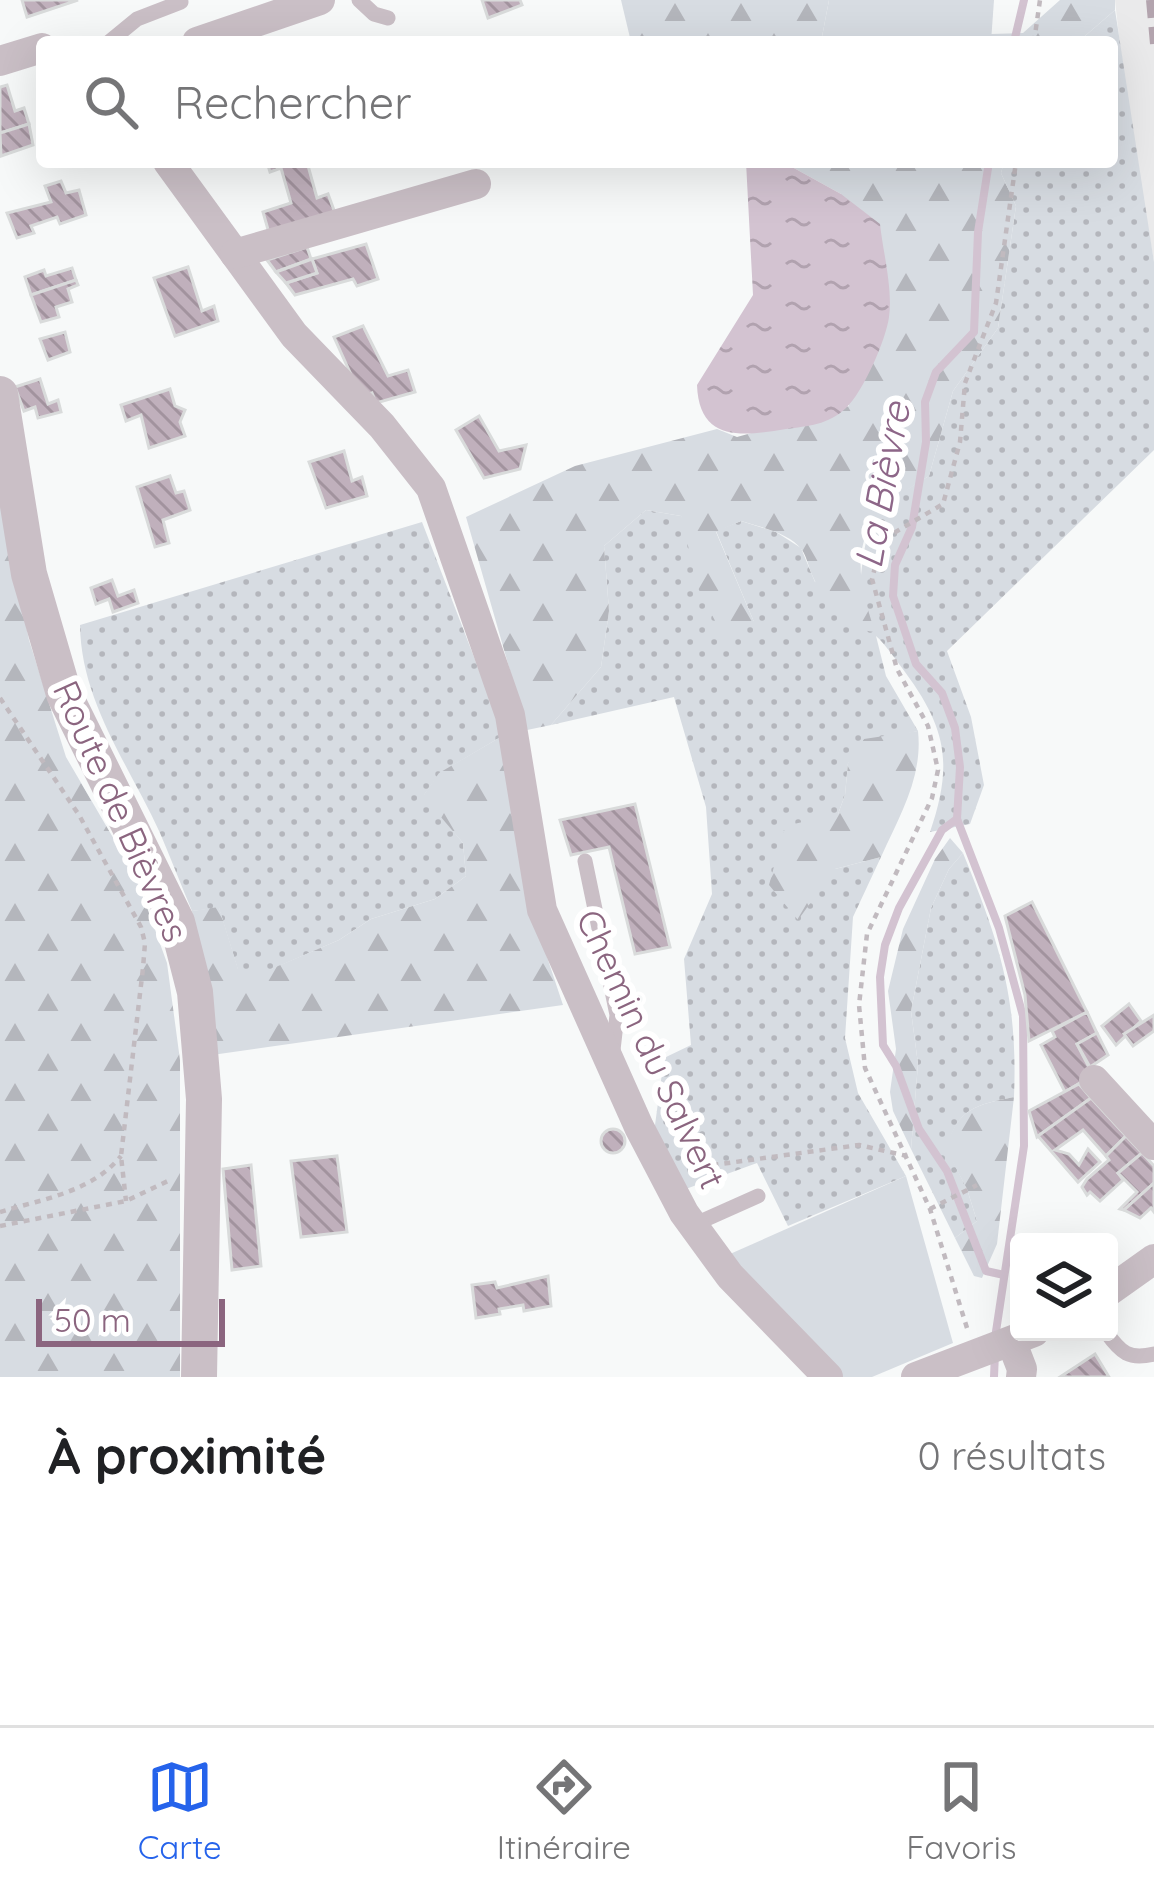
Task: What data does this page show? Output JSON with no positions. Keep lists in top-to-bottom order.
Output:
{
  "streets": {
    "street": ["Route de Bièvres", "Chemin du Salvert"]
  },
  "water": ["La Bièvre"],
  "scale_bar": "50 m",
  "page": {
    "search": "Rechercher",
    "scale": "50 m",
    "heading": ["À proximité", "0 résultats"],
    "nav": ["Carte", "Itinéraire", "Favoris"]
  }
}
